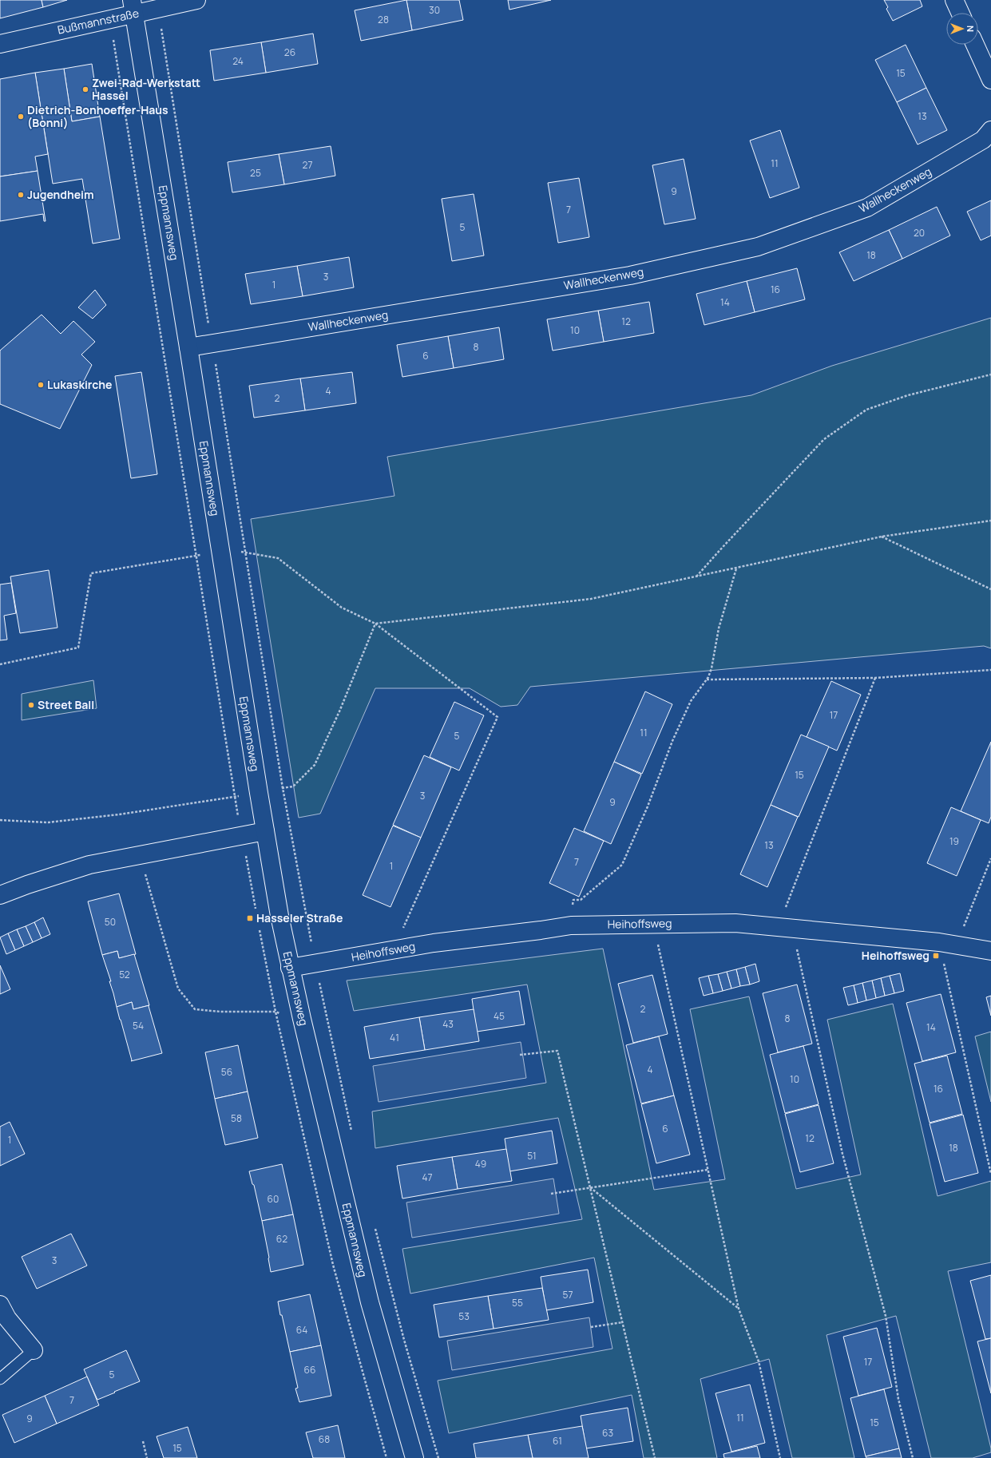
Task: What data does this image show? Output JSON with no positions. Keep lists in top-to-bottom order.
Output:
{
  "streets": {
    "street": [
      "Bußmannstraße",
      "Wallheckenweg",
      "Eppmannsweg",
      "Heihoffsweg"
    ]
  },
  "crossings": [
    ["Bußmannstraße", "Eppmannsweg"],
    ["Wallheckenweg", "Eppmannsweg"],
    ["Eppmannsweg", "Heihoffsweg"]
  ],
  "places": {
    "other": [
      "Zwei-Rad-Werkstatt Hassel",
      "Dietrich-Bonhoeffer-Haus (Bonni)",
      "Jugendheim",
      "Lukaskirche",
      "Street Ball"
    ],
    "transit": ["Hasseler Straße", "Heihoffsweg"]
  },
  "house_numbers": [
    "30",
    "28",
    "26",
    "24",
    "15",
    "13",
    "11",
    "27",
    "25",
    "9",
    "7",
    "5",
    "20",
    "18",
    "3",
    "1",
    "16",
    "14",
    "12",
    "10",
    "8",
    "6",
    "4",
    "2",
    "17",
    "11",
    "5",
    "15",
    "3",
    "9",
    "19",
    "13",
    "7",
    "1",
    "50",
    "52",
    "2",
    "45",
    "8",
    "43",
    "54",
    "14",
    "41",
    "4",
    "56",
    "10",
    "16",
    "58",
    "6",
    "12",
    "1",
    "18",
    "51",
    "49",
    "47",
    "60",
    "62",
    "3",
    "57",
    "55",
    "53",
    "64",
    "17",
    "66",
    "5",
    "7",
    "11",
    "9",
    "15",
    "63",
    "68",
    "61",
    "15"
  ],
  "north": "right"
}
